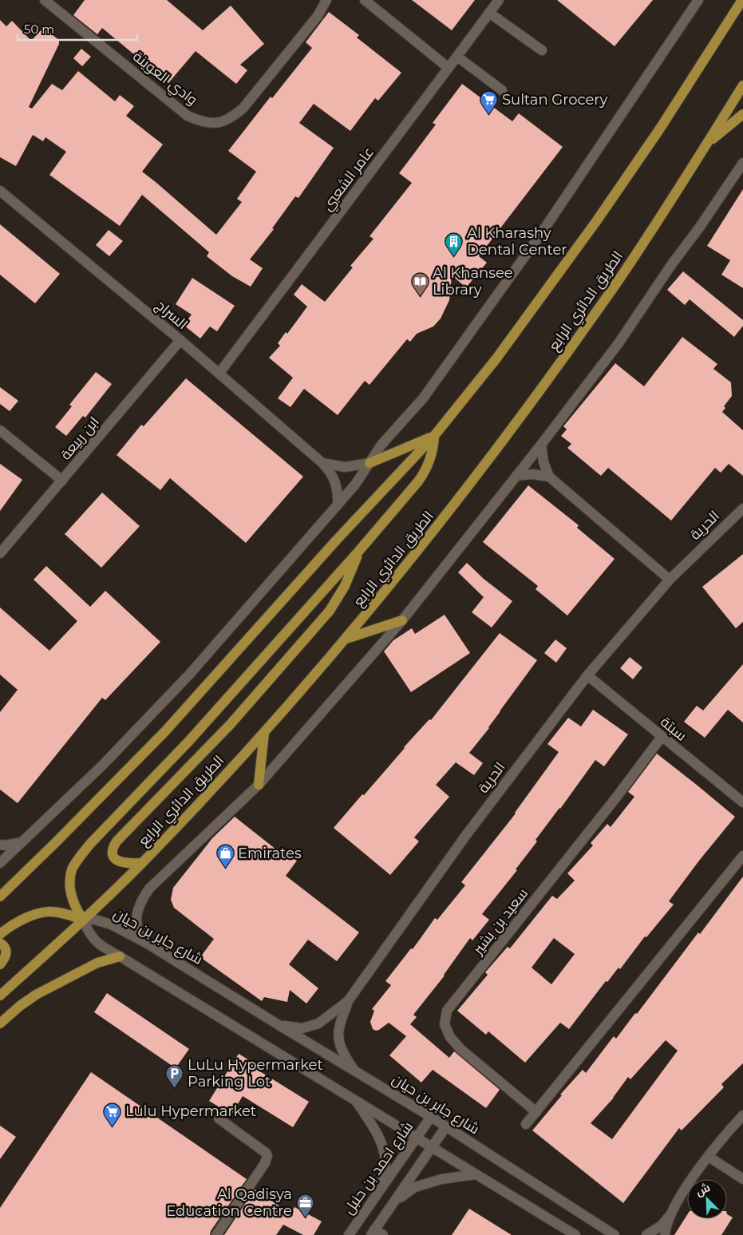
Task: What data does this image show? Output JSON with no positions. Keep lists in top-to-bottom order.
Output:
{
  "streets": {
    "main road": ["الطريق الدائري الرابع"],
    "street": [
      "وادي العوينة",
      "عامر الشعبي",
      "السراج",
      "ابن ربيعة",
      "الحرية",
      "سبتة",
      "سعيد بن بشير",
      "شارع جابر بن حيان",
      "شارع احمد بن حنبل"
    ]
  },
  "crossings": [
    ["عامر الشعبي", "السراج"],
    ["الطريق الدائري الرابع", "شارع جابر بن حيان"],
    ["السراج", "ابن ربيعة"],
    ["الحرية", "سبتة"],
    ["الحرية", "شارع جابر بن حيان"],
    ["سبتة", "سعيد بن بشير"],
    ["شارع جابر بن حيان", "شارع احمد بن حنبل"]
  ],
  "places": {
    "supermarket": ["Sultan Grocery", "Lulu Hypermarket"],
    "building": ["Al Kharashy Dental Center"],
    "library": ["Al Khansee Library"],
    "shop": ["Emirates"],
    "parking": ["LuLu Hypermarket Parking Lot"],
    "office": ["Al Qadisya Education Centre"]
  },
  "scale_bar": "50 m",
  "north": "top left"
}
